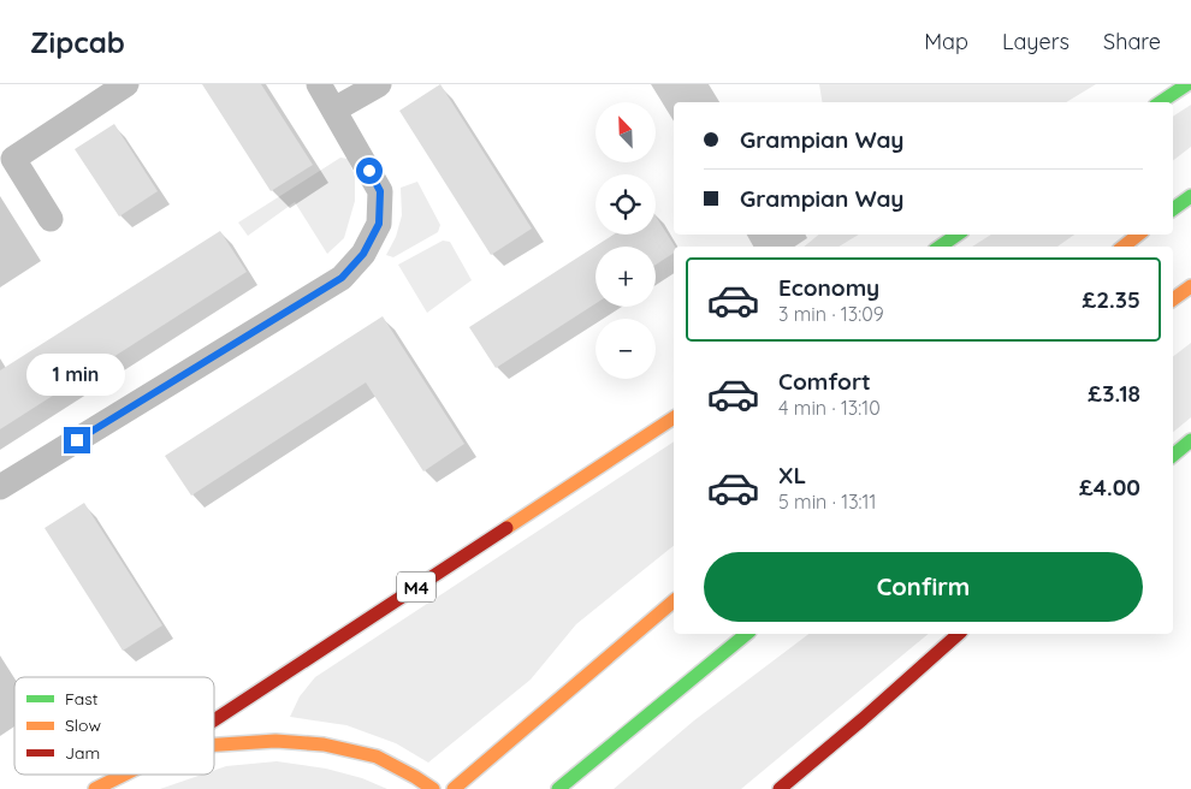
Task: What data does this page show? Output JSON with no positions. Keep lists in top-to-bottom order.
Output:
{
  "streets": {
    "highway": ["M4"]
  },
  "legend": ["Fast", "Slow", "Jam"],
  "north": "top left",
  "page": {
    "header": "Zipcab",
    "nav": ["Map", "Layers", "Share"],
    "map_buttons": ["+", "−"],
    "banner": ["Grampian Way", "Grampian Way"],
    "list": [
      {
        "name": "Economy",
        "note": "3 min · 13:09",
        "value": "£2.35"
      },
      {
        "name": "Comfort",
        "note": "4 min · 13:10",
        "value": "£3.18"
      },
      {
        "name": "XL",
        "note": "5 min · 13:11",
        "value": "£4.00"
      }
    ],
    "bubble": "1 min",
    "buttons": "Confirm"
  }
}
